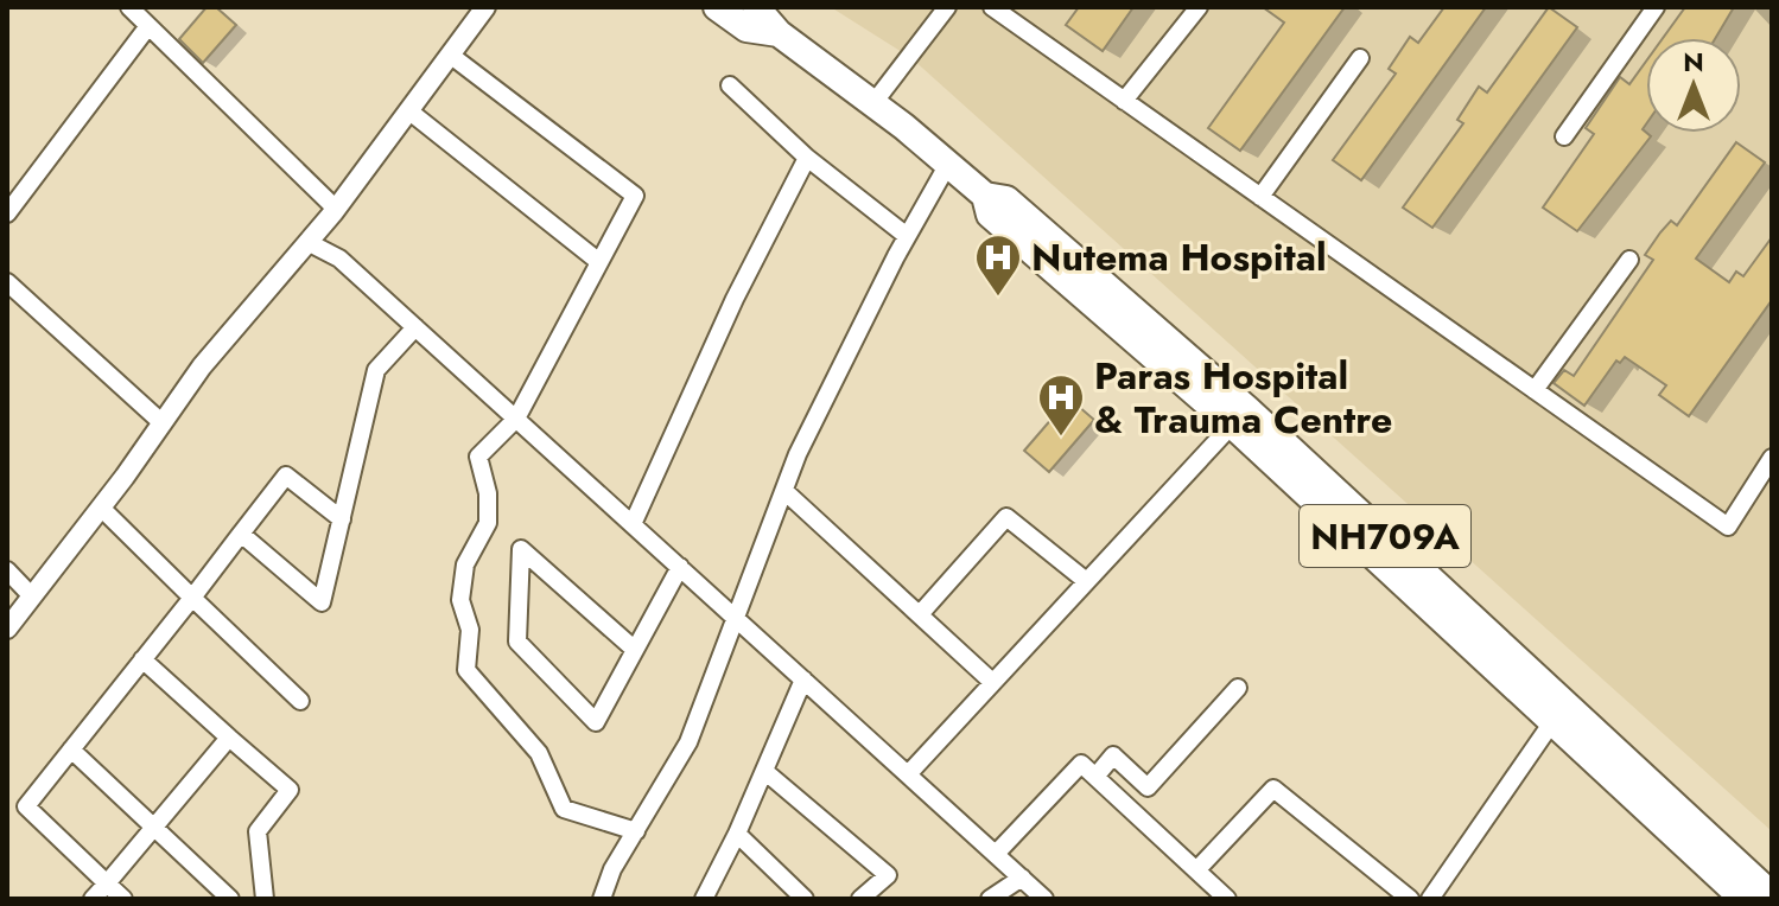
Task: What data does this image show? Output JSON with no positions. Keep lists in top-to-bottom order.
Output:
{
  "streets": {
    "highway": ["NH709A"]
  },
  "places": {
    "hospital": ["Nutema Hospital", "Paras Hospital & Trauma Centre"]
  },
  "north": "top"
}
